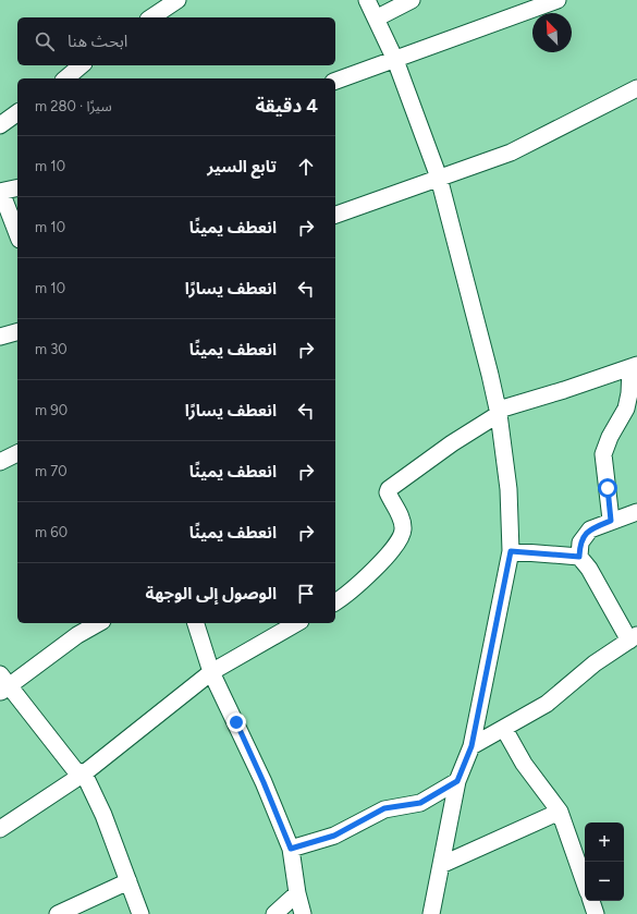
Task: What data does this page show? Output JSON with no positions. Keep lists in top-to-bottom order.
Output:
{
  "north": "top left",
  "page": {
    "search": "ابحث هنا",
    "heading": ["4 دقيقة", "سيرًا · 280 m"],
    "list": [
      ["تابع السير", "10 m"],
      ["انعطف يمينًا", "10 m"],
      ["انعطف يسارًا", "10 m"],
      ["انعطف يمينًا", "30 m"],
      ["انعطف يسارًا", "90 m"],
      ["انعطف يمينًا", "70 m"],
      ["انعطف يمينًا", "60 m"],
      "الوصول إلى الوجهة"
    ],
    "map_buttons": ["+", "−"]
  }
}
